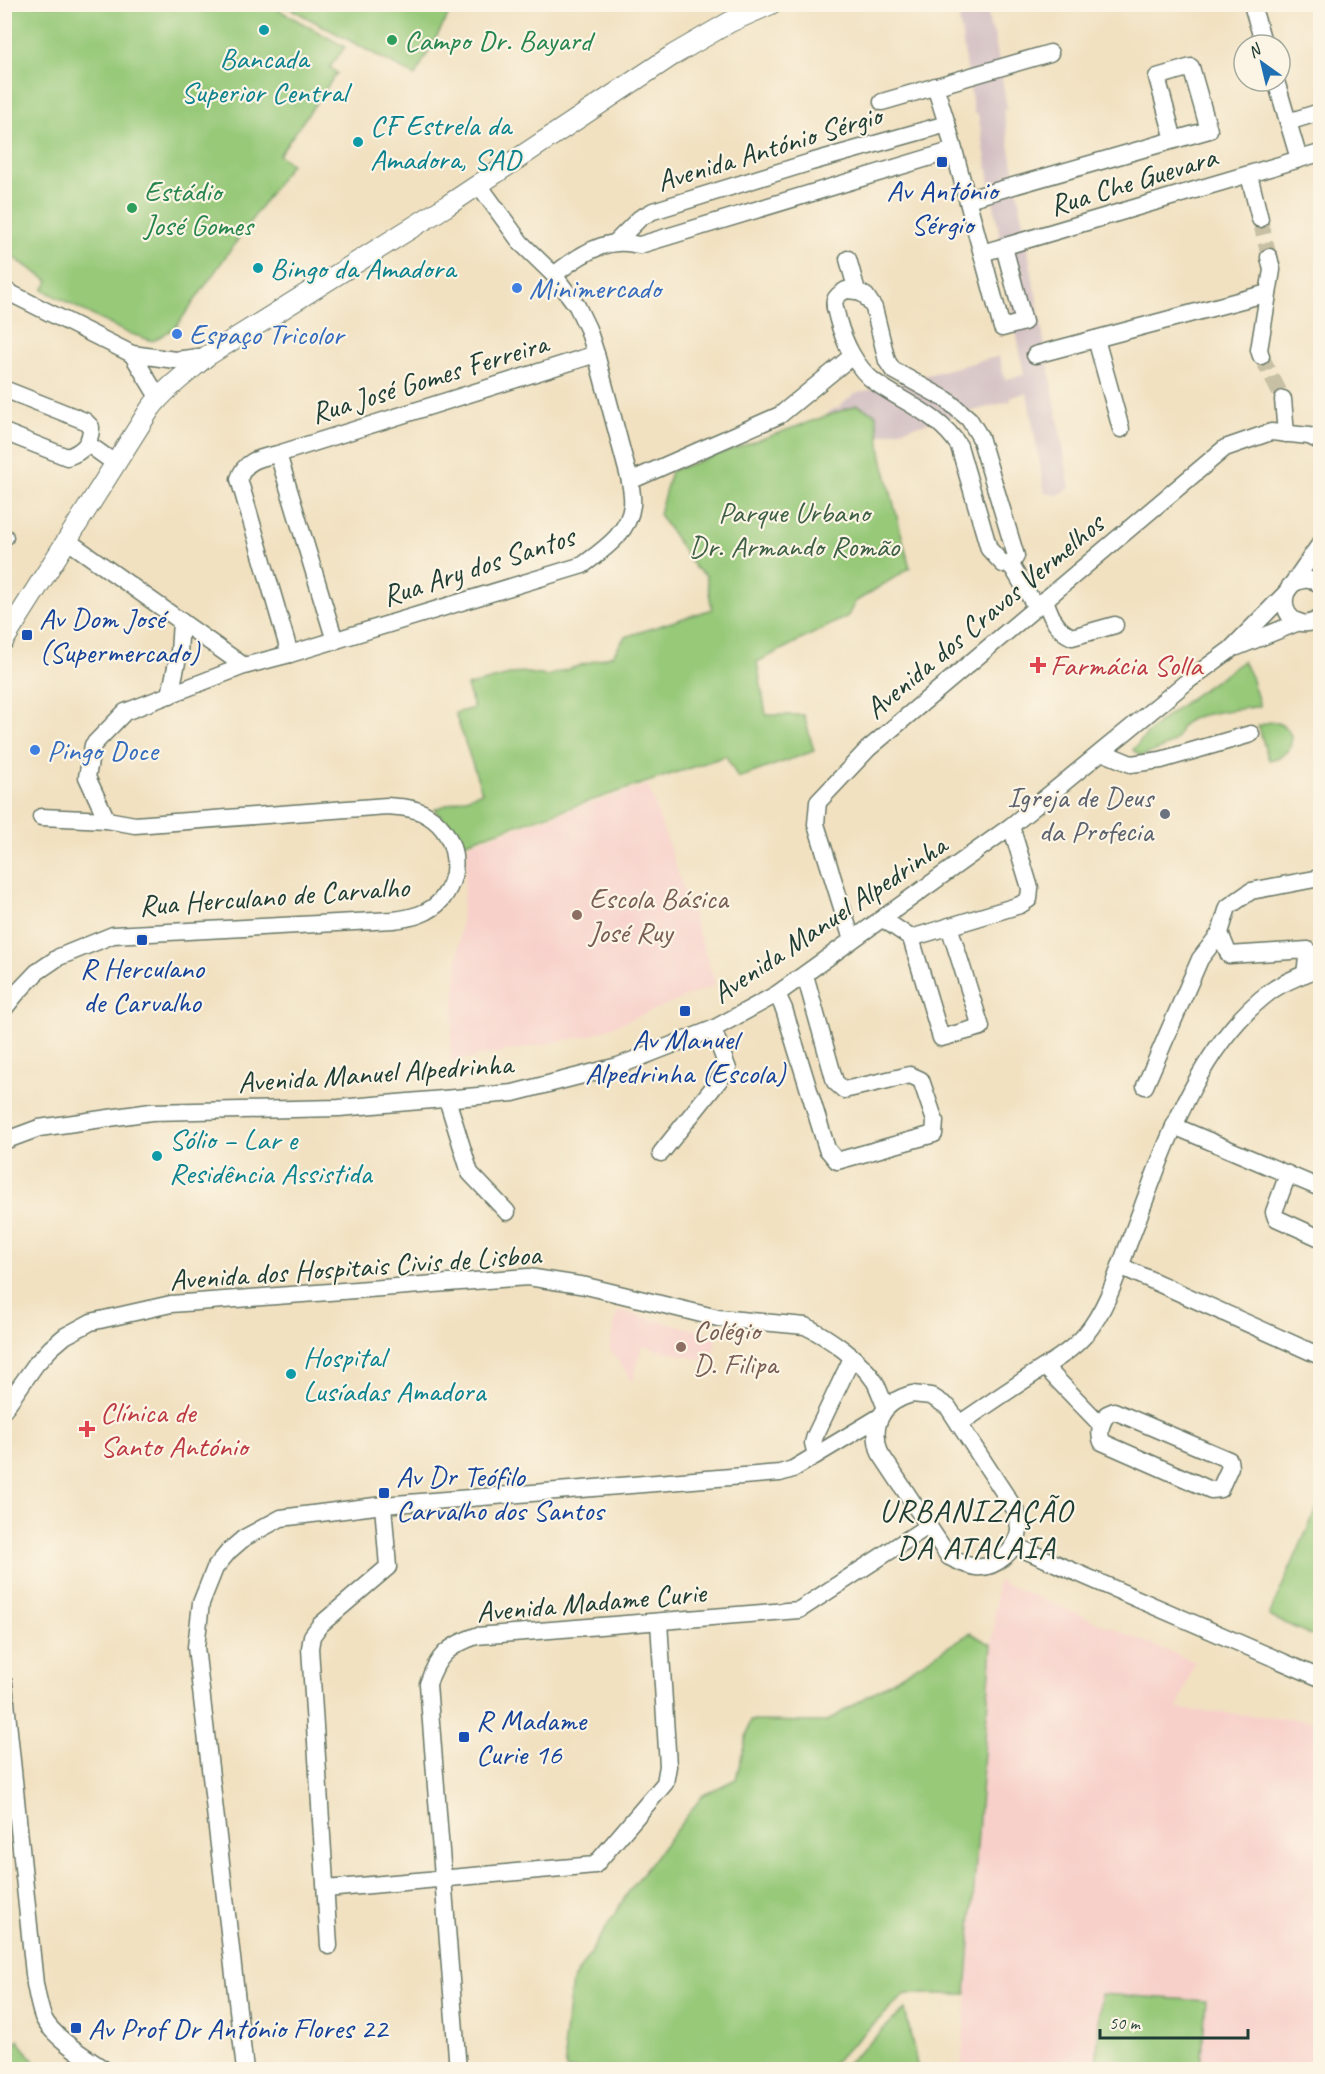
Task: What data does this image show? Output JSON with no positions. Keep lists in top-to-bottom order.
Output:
{
  "streets": {
    "street": [
      "Avenida António Sérgio",
      "Rua Che Guevara",
      "Rua José Gomes Ferreira",
      "Rua Ary dos Santos",
      "Avenida dos Cravos Vermelhos",
      "Rua Herculano de Carvalho",
      "Avenida Manuel Alpedrinha",
      "Avenida dos Hospitais Civis de Lisboa",
      "Avenida Madame Curie"
    ]
  },
  "crossings": [
    ["Avenida António Sérgio", "Rua Ary dos Santos"],
    ["Rua José Gomes Ferreira", "Rua Ary dos Santos"],
    ["Rua Ary dos Santos", "Rua Herculano de Carvalho"],
    ["Avenida dos Cravos Vermelhos", "Avenida Manuel Alpedrinha"]
  ],
  "districts": ["URBANIZAÇÃO DA ATALAIA"],
  "parks": ["Parque Urbano Dr. Armando Romão"],
  "places": {
    "other": [
      "Bancada Superior Central",
      "Campo Dr. Bayard",
      "CF Estrela da Amadora, SAD",
      "Estádio José Gomes",
      "Bingo da Amadora",
      "Minimercado",
      "Espaço Tricolor",
      "Pingo Doce",
      "Igreja de Deus da Profecia",
      "Escola Básica José Ruy",
      "Sólio – Lar e Residência Assistida",
      "Colégio D. Filipa",
      "Hospital Lusíadas Amadora"
    ],
    "transit": [
      "Av António Sérgio",
      "Av Dom José (Supermercado)",
      "R Herculano de Carvalho",
      "Av Manuel Alpedrinha (Escola)",
      "Av Dr Teófilo Carvalho dos Santos",
      "R Madame Curie 16",
      "Av Prof Dr António Flores 22"
    ],
    "health": ["Farmácia Solla", "Clínica de Santo António"]
  },
  "scale_bar": "50 m",
  "north": "top left"
}
